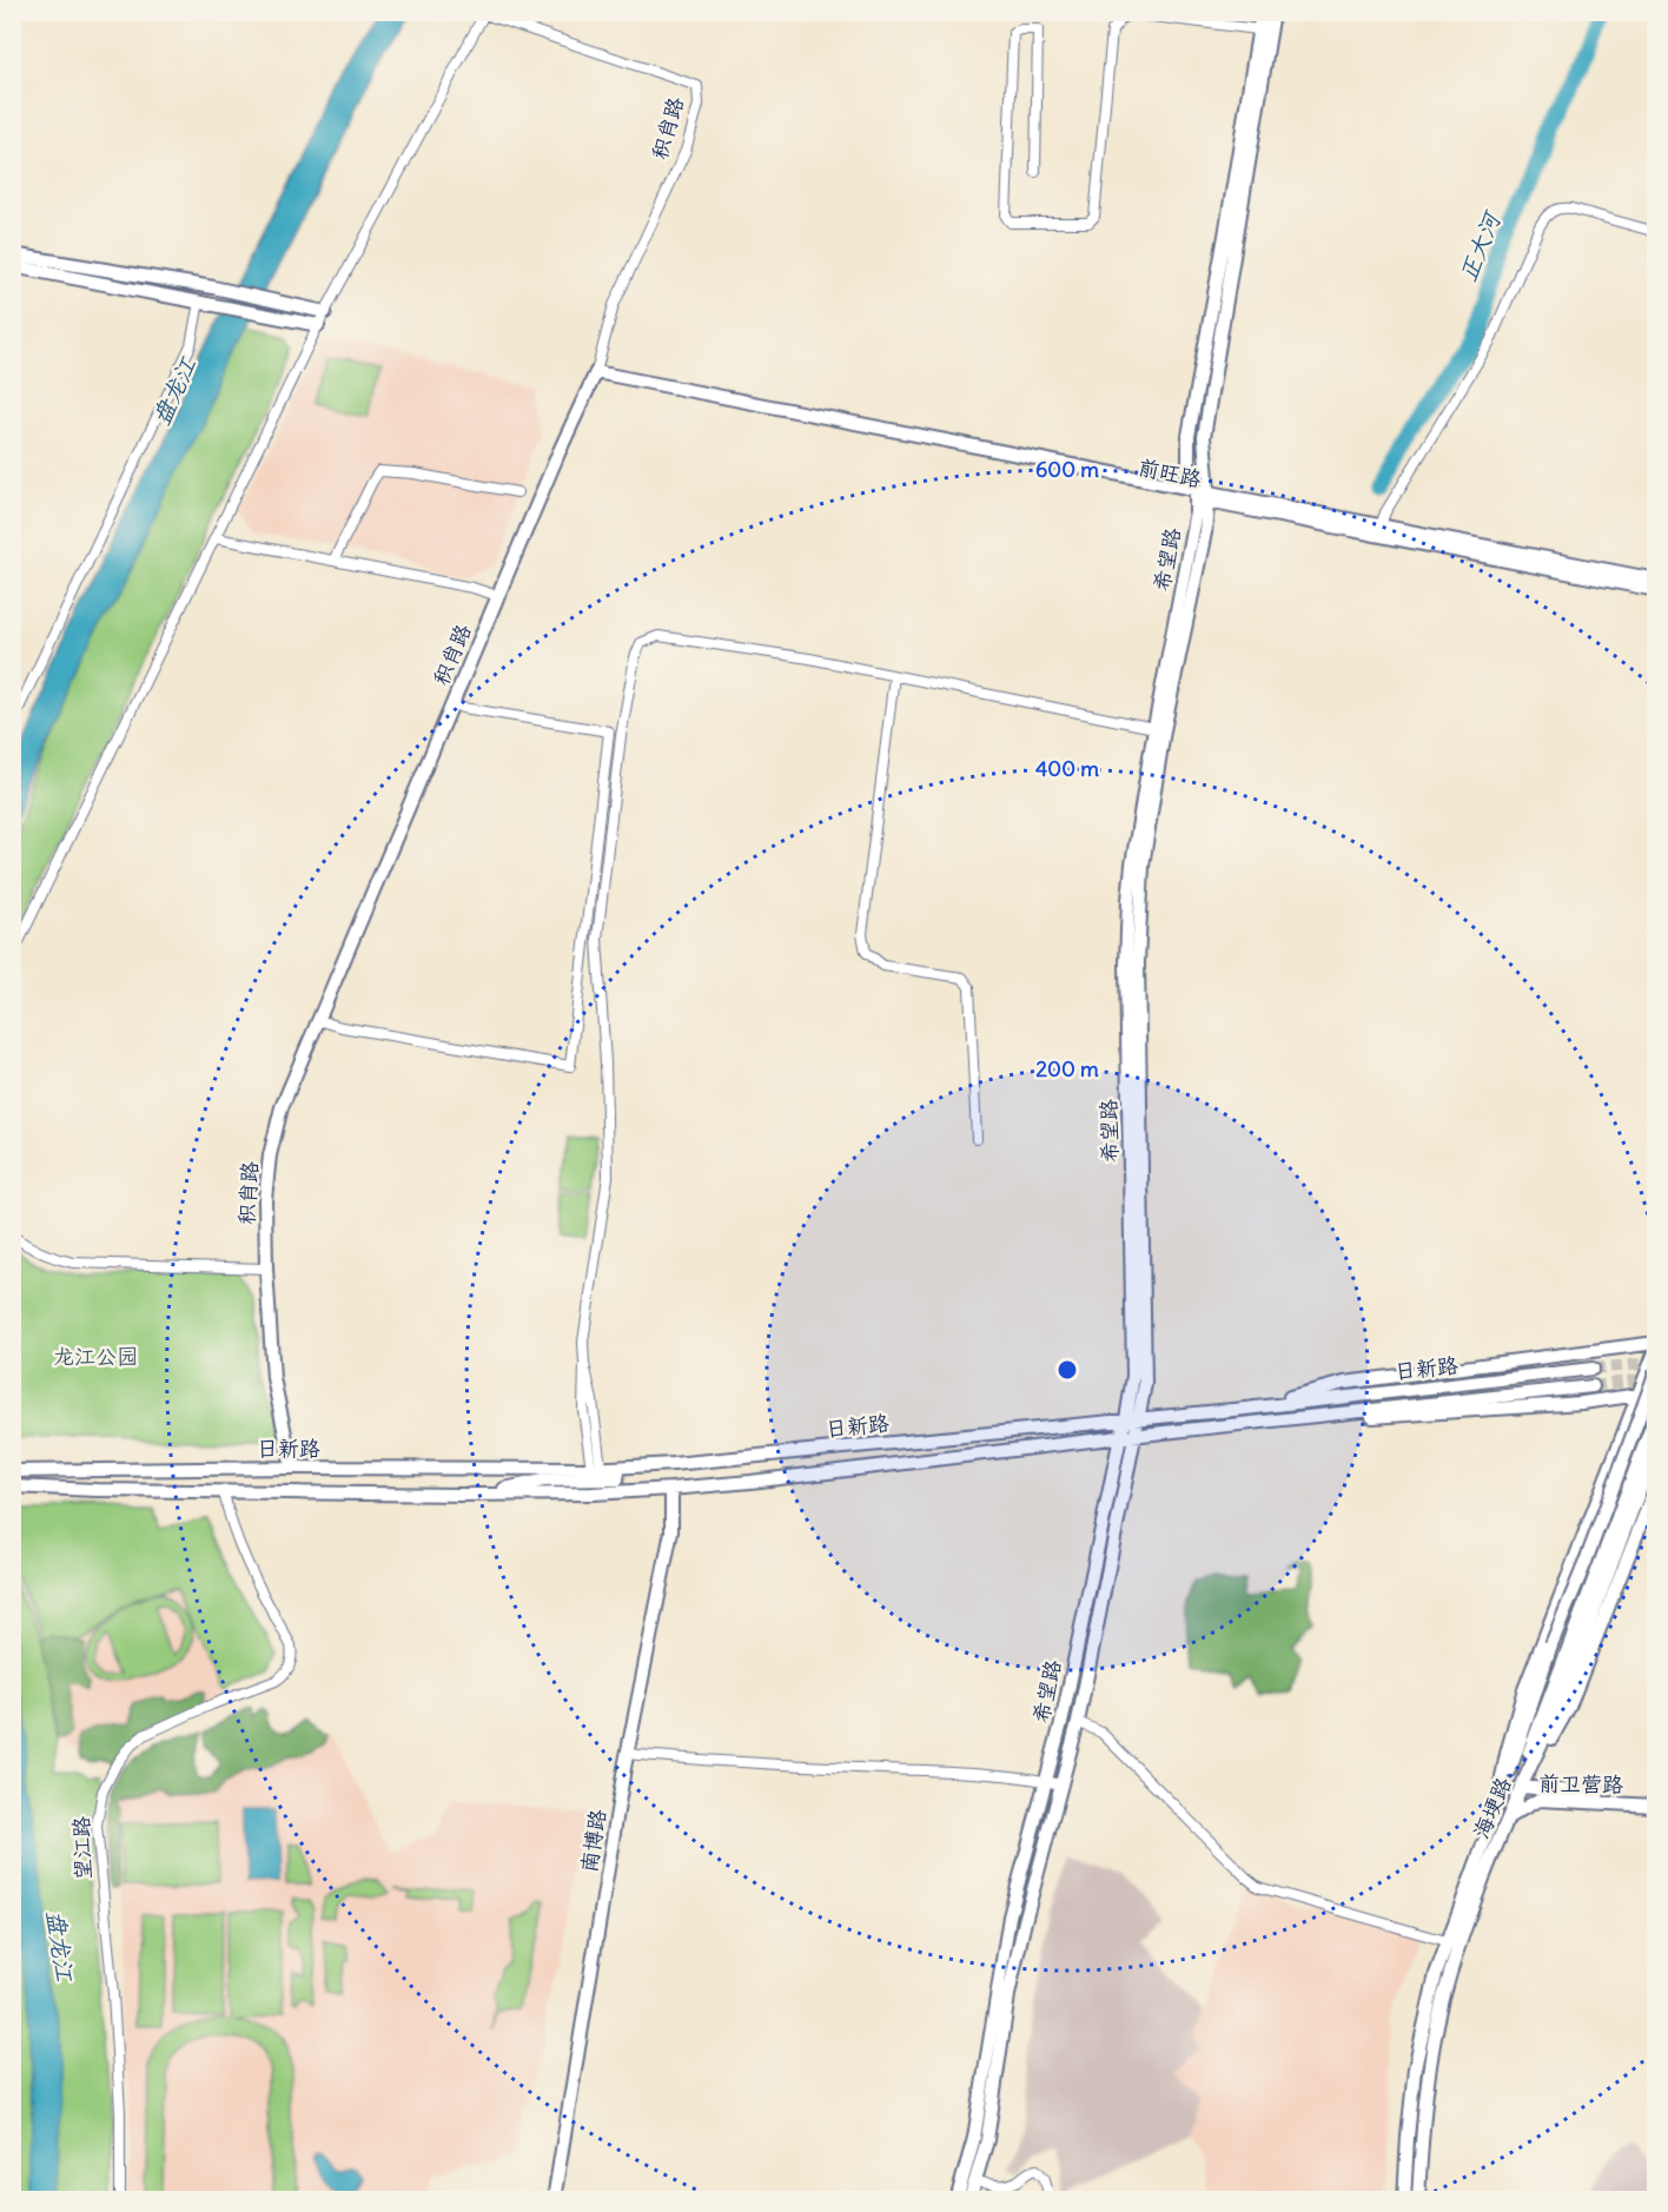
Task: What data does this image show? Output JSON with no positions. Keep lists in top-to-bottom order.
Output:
{
  "streets": {
    "street": [
      "积肖路",
      "前旺路",
      "希望路",
      "日新路",
      "前卫营路",
      "海埂路",
      "南博路",
      "望江路"
    ]
  },
  "crossings": [
    ["积肖路", "前旺路"],
    ["积肖路", "日新路"],
    ["前旺路", "希望路"],
    ["希望路", "日新路"],
    ["日新路", "南博路"],
    ["日新路", "望江路"],
    ["前卫营路", "海埂路"]
  ],
  "water": ["正大河", "盘龙江"],
  "parks": ["龙江公园"],
  "rings": ["600 m", "400 m", "200 m"]
}
